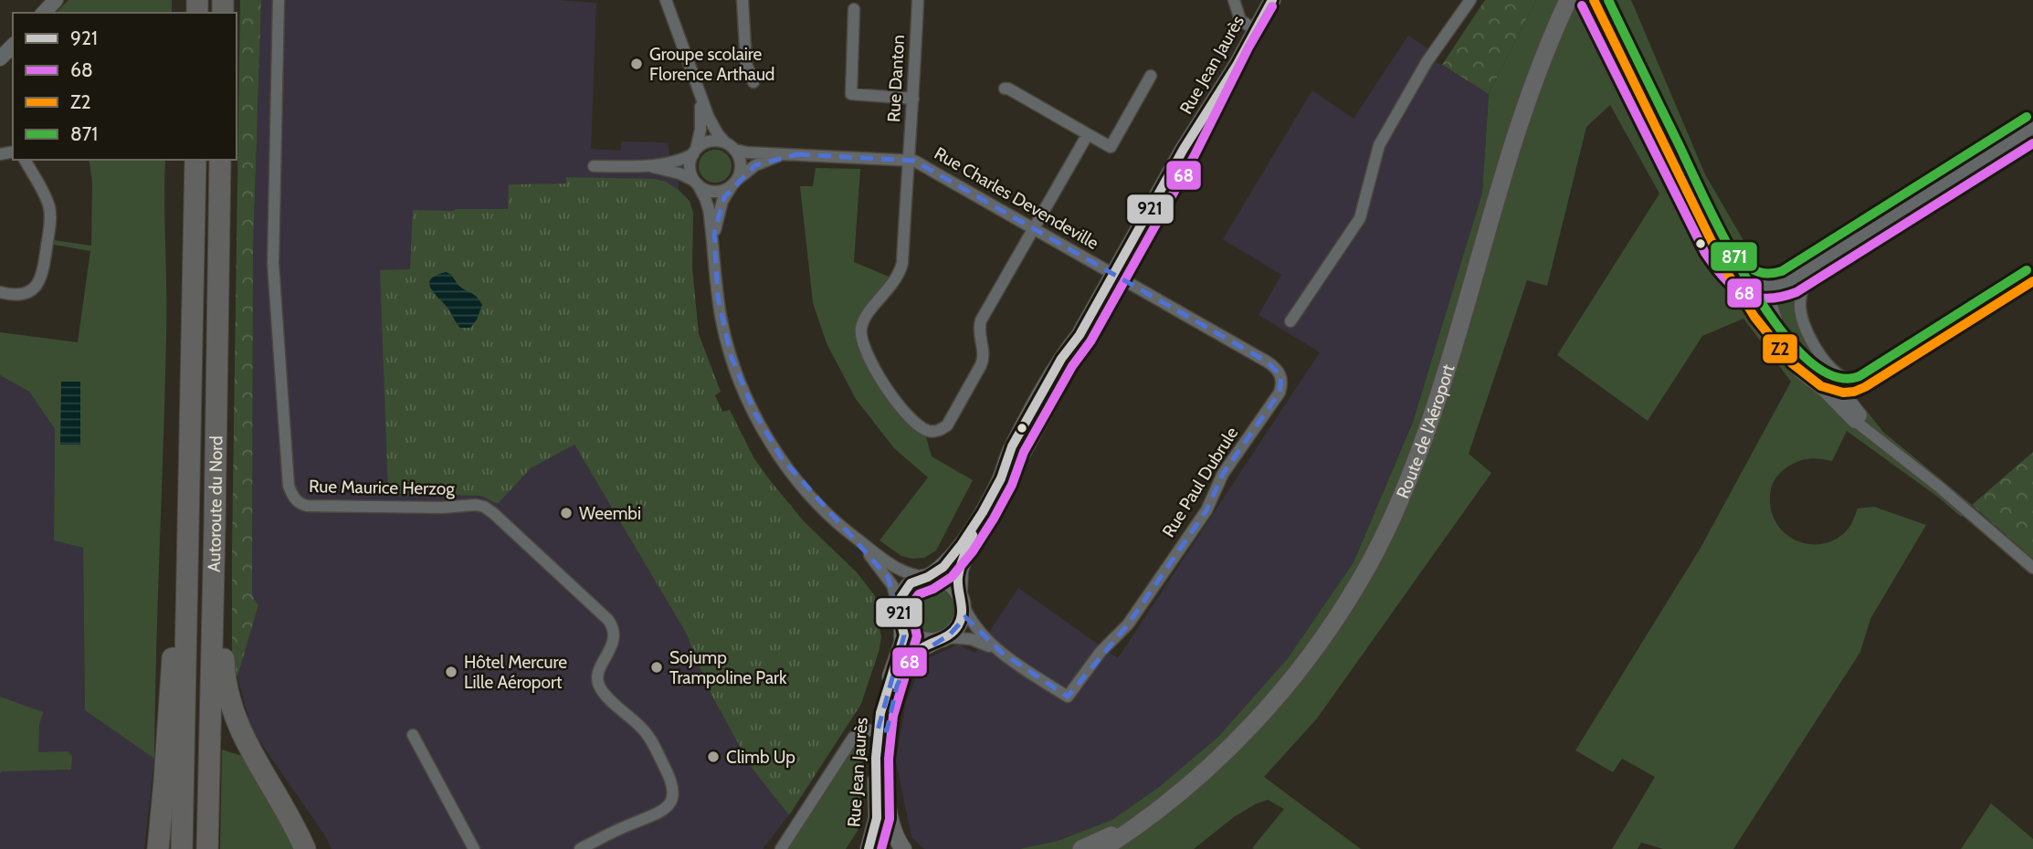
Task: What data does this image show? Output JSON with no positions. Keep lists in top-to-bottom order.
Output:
{
  "streets": {
    "highway": ["Autoroute du Nord"],
    "main road": ["Rue Jean Jaurès", "Route de l'Aéroport"],
    "street": [
      "Rue Danton",
      "Rue Charles Devendeville",
      "Rue Paul Dubrule",
      "Rue Maurice Herzog"
    ]
  },
  "crossings": [
    ["Rue Jean Jaurès", "Rue Charles Devendeville"],
    ["Rue Jean Jaurès", "Rue Paul Dubrule"],
    ["Rue Danton", "Rue Charles Devendeville"],
    ["Rue Charles Devendeville", "Rue Paul Dubrule"]
  ],
  "places": [
    "Groupe scolaire Florence Arthaud",
    "Weembi",
    "Sojump Trampoline Park",
    "Hôtel Mercure Lille Aéroport",
    "Climb Up"
  ],
  "lines": [
    "transit line 921",
    "transit line Z2",
    "transit line 871",
    "transit line 68"
  ],
  "legend": [
    "921",
    "68",
    "Z2",
    "871"
  ]
}
